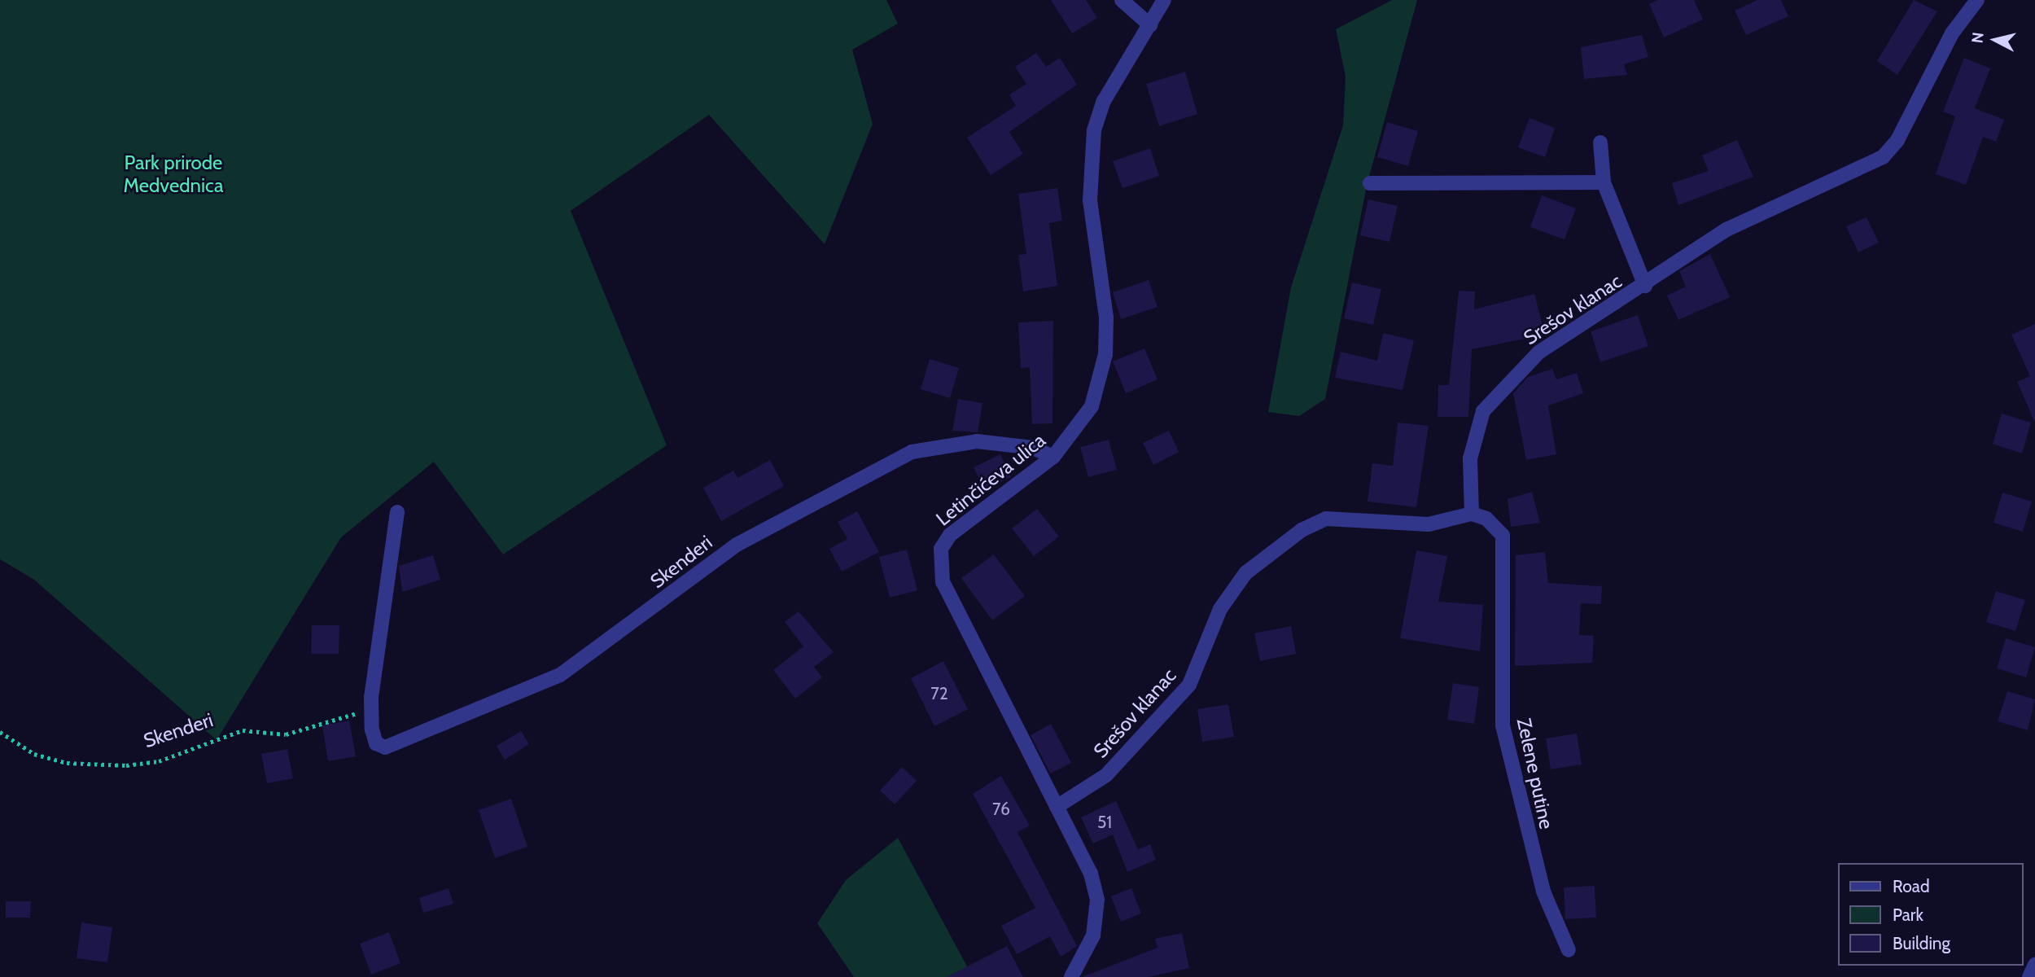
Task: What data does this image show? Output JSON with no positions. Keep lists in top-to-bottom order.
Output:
{
  "streets": {
    "street": [
      "Srešov klanac",
      "Letinčićeva ulica",
      "Skenderi",
      "Zelene putine"
    ]
  },
  "crossings": [
    ["Srešov klanac", "Letinčićeva ulica"],
    ["Srešov klanac", "Zelene putine"],
    ["Letinčićeva ulica", "Skenderi"]
  ],
  "parks": ["Park prirode Medvednica"],
  "house_numbers": ["72", "76", "51"],
  "legend": ["Road", "Park", "Building"],
  "north": "left"
}
